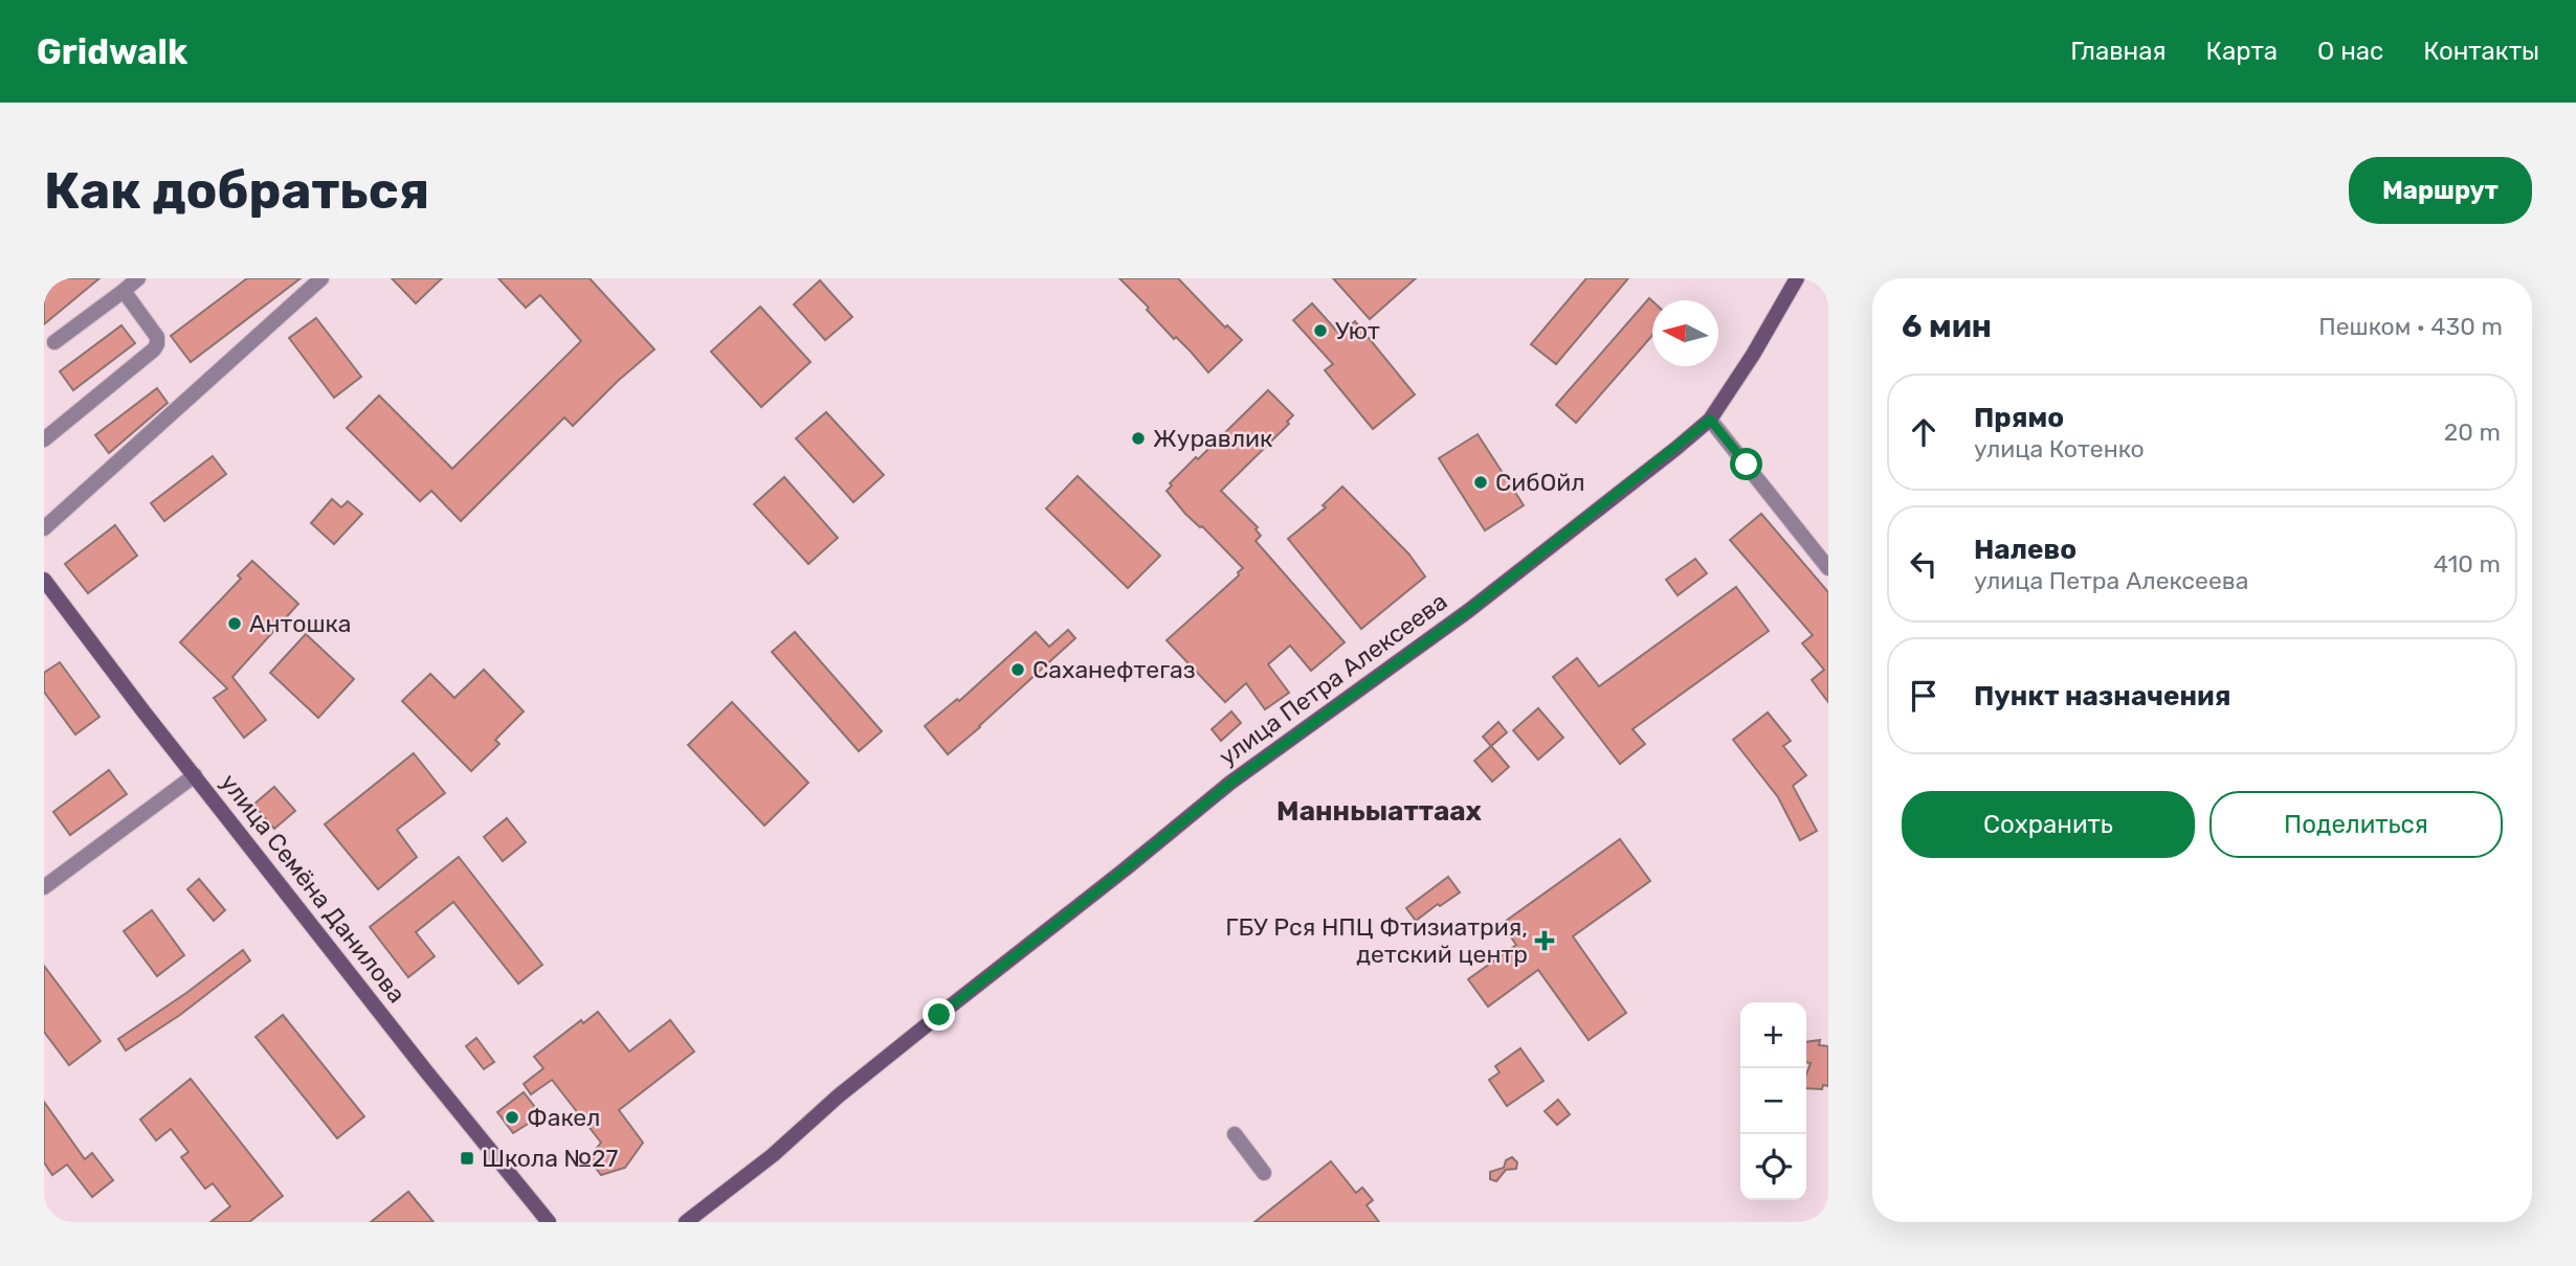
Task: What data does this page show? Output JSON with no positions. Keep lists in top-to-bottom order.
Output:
{
  "streets": {
    "street": ["улица Петра Алексеева", "улица Семёна Данилова"]
  },
  "districts": ["Манньыаттаах"],
  "places": {
    "other": [
      "Уют",
      "Журавлик",
      "СибОйл",
      "Антошка",
      "Саханефтегаз",
      "Факел"
    ],
    "health": ["ГБУ Рся НПЦ Фтизиатрия, детский центр"],
    "transit": ["Школа №27"]
  },
  "north": "left",
  "page": {
    "header": "Gridwalk",
    "nav": [
      "Главная",
      "Карта",
      "О нас",
      "Контакты"
    ],
    "buttons": [
      "Маршрут",
      ["Сохранить", "Поделиться"]
    ],
    "title": "Как добраться",
    "heading": ["6 мин", "Пешком · 430 m"],
    "list": [
      ["Прямо", "улица Котенко", "20 m"],
      ["Налево", "улица Петра Алексеева", "410 m"],
      "Пункт назначения"
    ],
    "map_buttons": ["+", "−"]
  }
}
